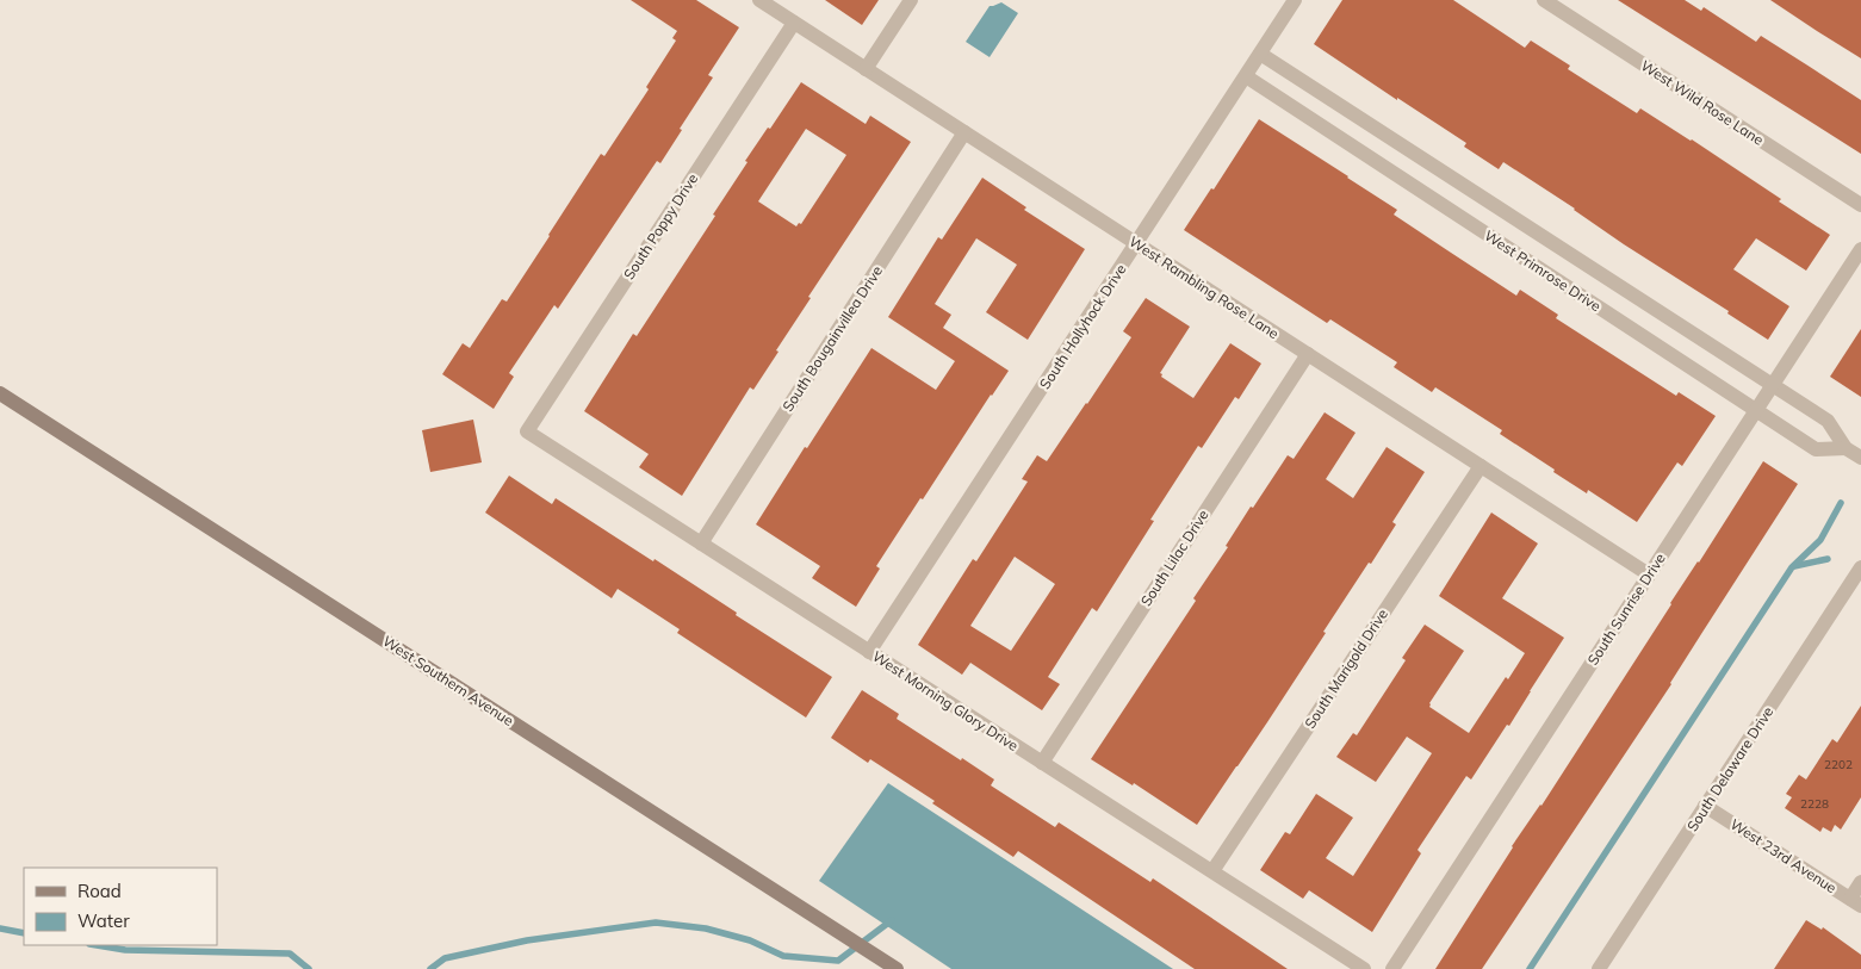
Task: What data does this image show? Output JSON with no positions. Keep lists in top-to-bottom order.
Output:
{
  "streets": {
    "main road": ["West Southern Avenue"],
    "street": [
      "West Wild Rose Lane",
      "South Poppy Drive",
      "West Primrose Drive",
      "West Rambling Rose Lane",
      "South Hollyhock Drive",
      "South Bougainvillea Drive",
      "South Lilac Drive",
      "South Sunrise Drive",
      "South Marigold Drive",
      "West Morning Glory Drive",
      "South Delaware Drive",
      "West 23rd Avenue"
    ]
  },
  "crossings": [
    ["South Poppy Drive", "West Rambling Rose Lane"],
    ["South Poppy Drive", "West Morning Glory Drive"],
    ["West Primrose Drive", "South Hollyhock Drive"],
    ["West Primrose Drive", "South Sunrise Drive"],
    ["West Rambling Rose Lane", "South Hollyhock Drive"],
    ["West Rambling Rose Lane", "South Bougainvillea Drive"],
    ["West Rambling Rose Lane", "South Lilac Drive"],
    ["West Rambling Rose Lane", "South Sunrise Drive"],
    ["West Rambling Rose Lane", "South Marigold Drive"],
    ["South Hollyhock Drive", "West Morning Glory Drive"],
    ["South Bougainvillea Drive", "West Morning Glory Drive"],
    ["South Lilac Drive", "West Morning Glory Drive"],
    ["South Marigold Drive", "West Morning Glory Drive"],
    ["South Delaware Drive", "West 23rd Avenue"]
  ],
  "house_numbers": ["2202", "2228"],
  "legend": ["Road", "Water"]
}
